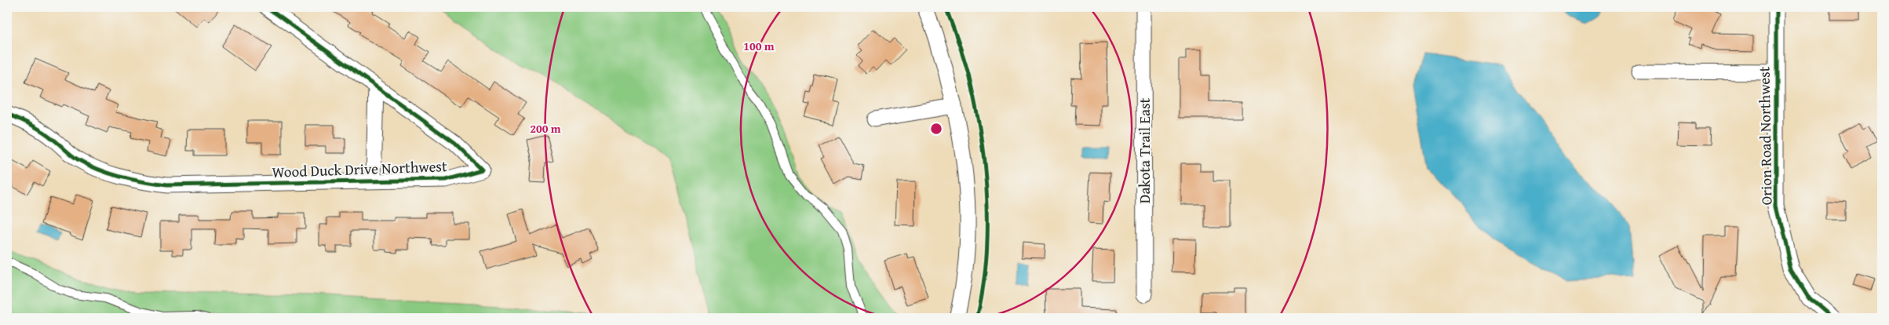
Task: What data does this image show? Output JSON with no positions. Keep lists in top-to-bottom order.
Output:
{
  "streets": {
    "street": ["Orion Road Northwest", "Dakota Trail East", "Wood Duck Drive Northwest"]
  },
  "rings": ["100 m", "200 m"]
}
